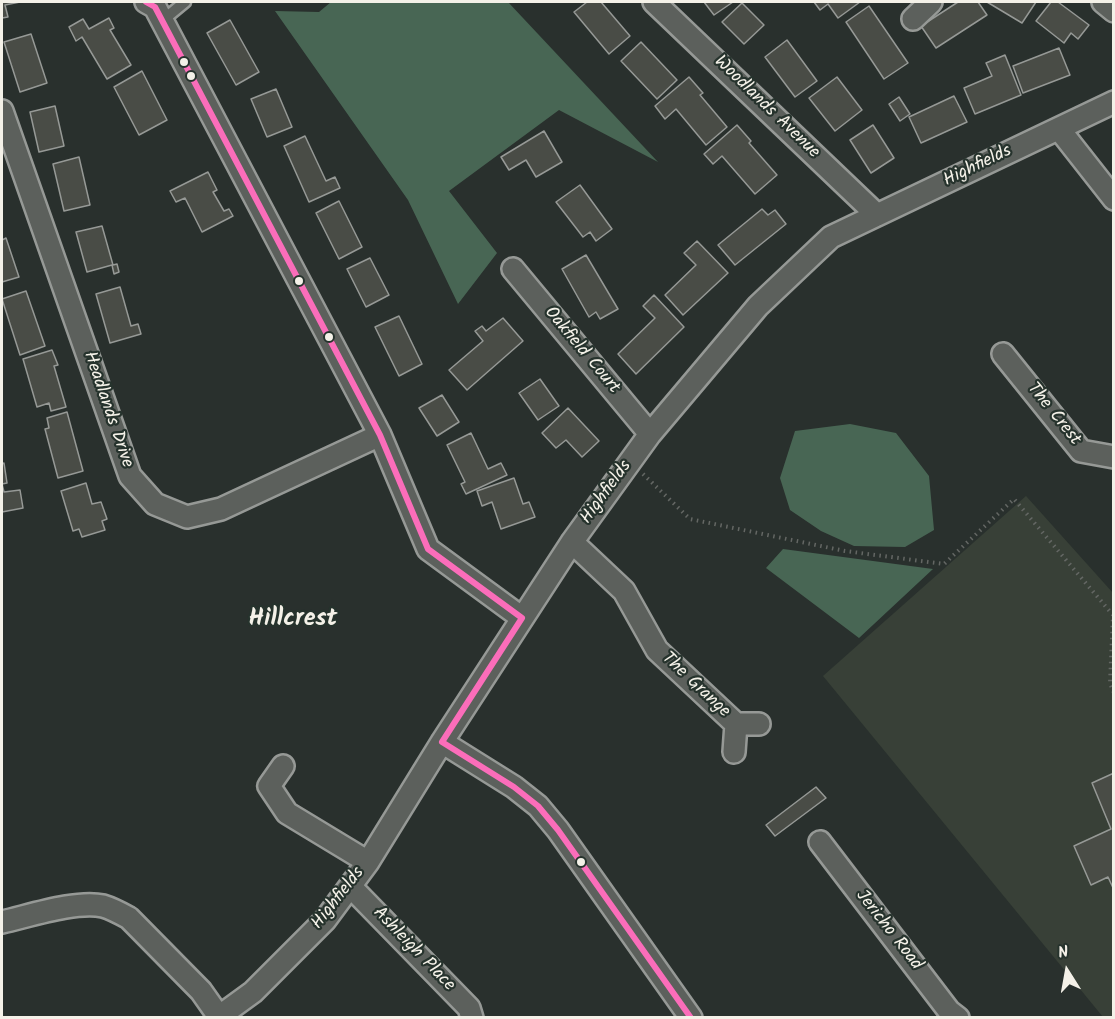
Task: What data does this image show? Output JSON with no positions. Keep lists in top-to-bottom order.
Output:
{
  "streets": {
    "street": [
      "Woodlands Avenue",
      "Highfields",
      "Oakfield Court",
      "Headlands Drive",
      "The Crest",
      "The Grange",
      "Jericho Road",
      "Ashleigh Place"
    ]
  },
  "crossings": [
    ["Woodlands Avenue", "Highfields"],
    ["Highfields", "Oakfield Court"],
    ["Highfields", "The Grange"],
    ["Highfields", "Ashleigh Place"]
  ],
  "districts": ["Hillcrest"],
  "north": "top"
}
